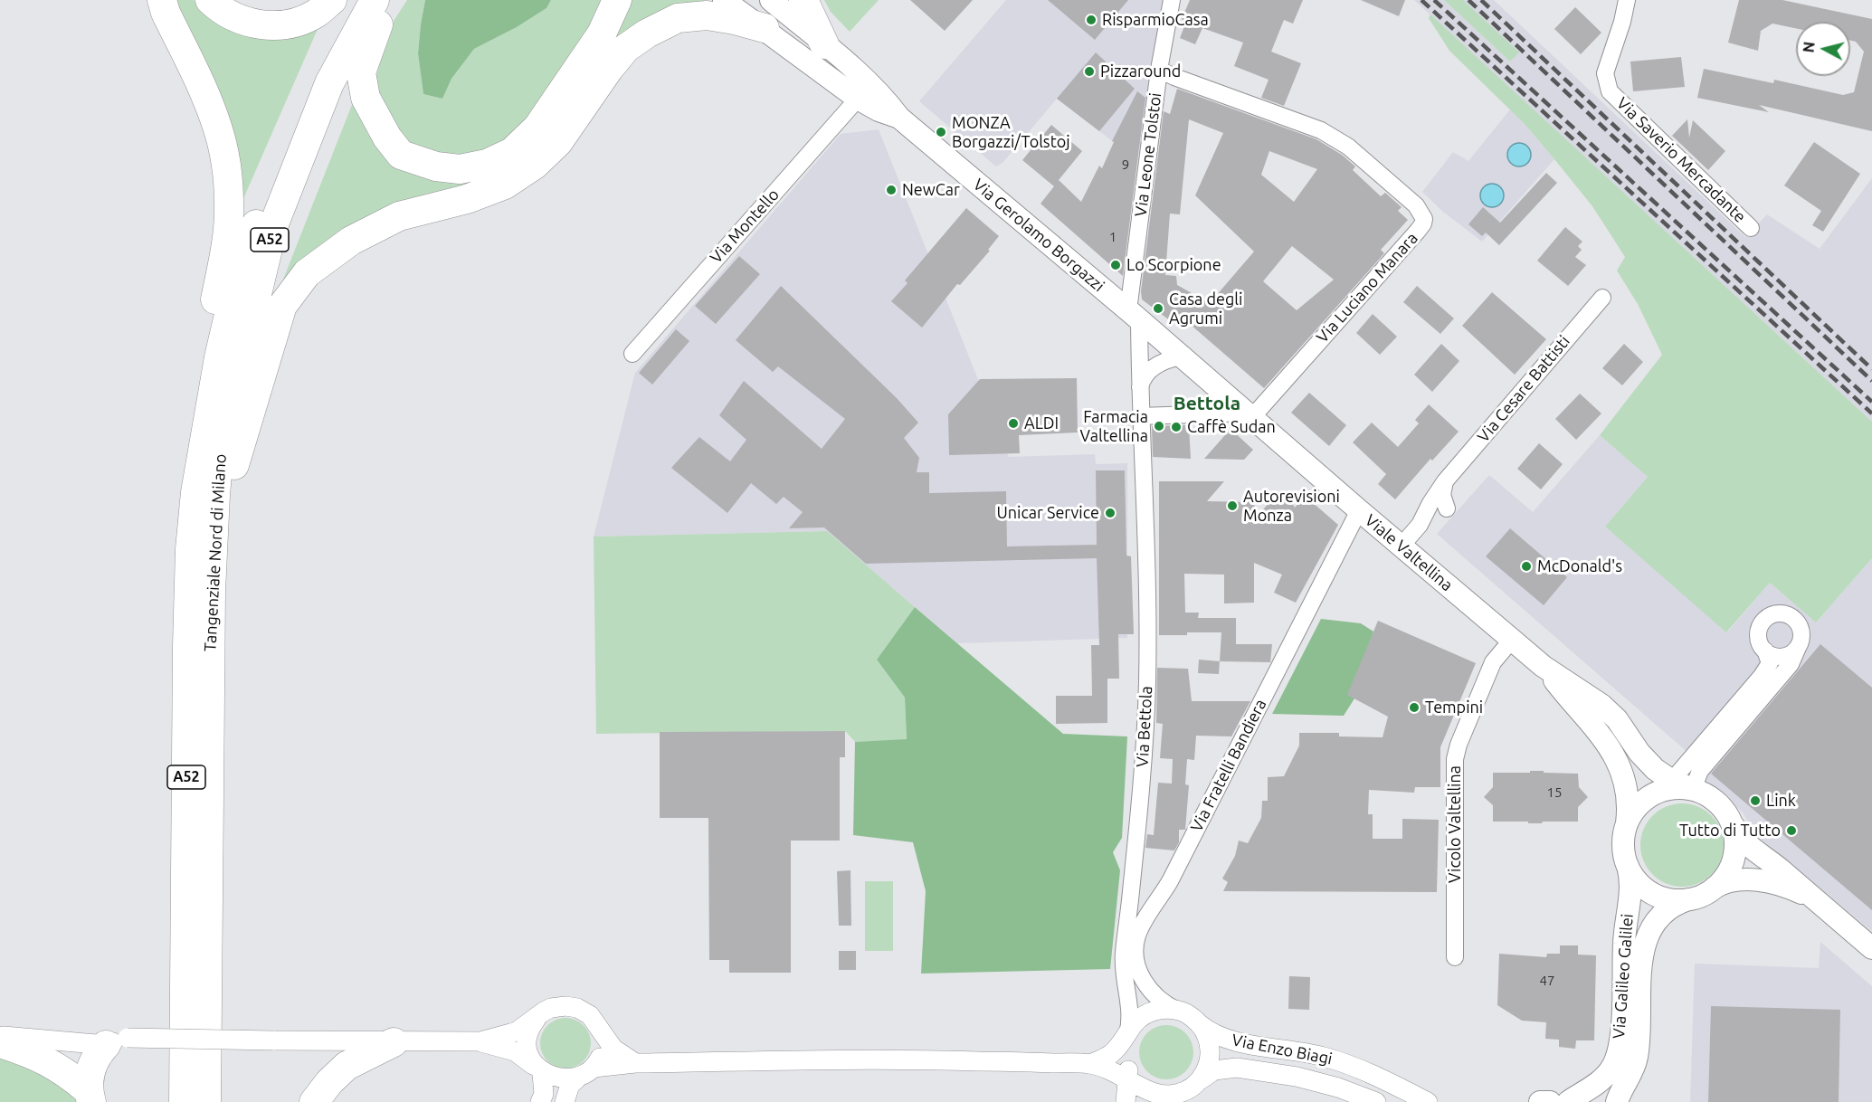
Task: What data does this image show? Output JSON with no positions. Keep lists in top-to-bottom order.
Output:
{
  "streets": {
    "highway": ["A52", "Tangenziale Nord di Milano"],
    "main road": ["Via Gerolamo Borgazzi", "Viale Valtellina", "Via Galileo Galilei"],
    "street": [
      "Via Leone Tolstoi",
      "Via Saverio Mercadante",
      "Via Montello",
      "Via Luciano Manara",
      "Via Cesare Battisti",
      "Via Bettola",
      "Via Fratelli Bandiera",
      "Vicolo Valtellina",
      "Via Enzo Biagi"
    ]
  },
  "crossings": [
    ["Via Leone Tolstoi", "Via Gerolamo Borgazzi"],
    ["Via Leone Tolstoi", "Via Luciano Manara"],
    ["Via Leone Tolstoi", "Viale Valtellina"],
    ["Via Leone Tolstoi", "Via Bettola"],
    ["Via Montello", "Via Gerolamo Borgazzi"],
    ["Via Gerolamo Borgazzi", "Viale Valtellina"],
    ["Via Gerolamo Borgazzi", "Via Bettola"],
    ["Via Luciano Manara", "Viale Valtellina"],
    ["Via Cesare Battisti", "Viale Valtellina"],
    ["Viale Valtellina", "Via Bettola"],
    ["Viale Valtellina", "Via Fratelli Bandiera"],
    ["Viale Valtellina", "Vicolo Valtellina"],
    ["Viale Valtellina", "Via Galileo Galilei"],
    ["Via Bettola", "Via Fratelli Bandiera"],
    ["Via Bettola", "Via Enzo Biagi"],
    ["Via Fratelli Bandiera", "Via Enzo Biagi"]
  ],
  "districts": ["Bettola"],
  "places": [
    "RisparmioCasa",
    "Pizzaround",
    "MONZA Borgazzi/Tolstoj",
    "NewCar",
    "Lo Scorpione",
    "Casa degli Agrumi",
    "ALDI",
    "Farmacia Valtellina",
    "Caffè Sudan",
    "Autorevisioni Monza",
    "Unicar Service",
    "McDonald's",
    "Tempini",
    "Link",
    "Tutto di Tutto"
  ],
  "house_numbers": [
    "9",
    "1",
    "15",
    "47"
  ],
  "north": "left"
}
